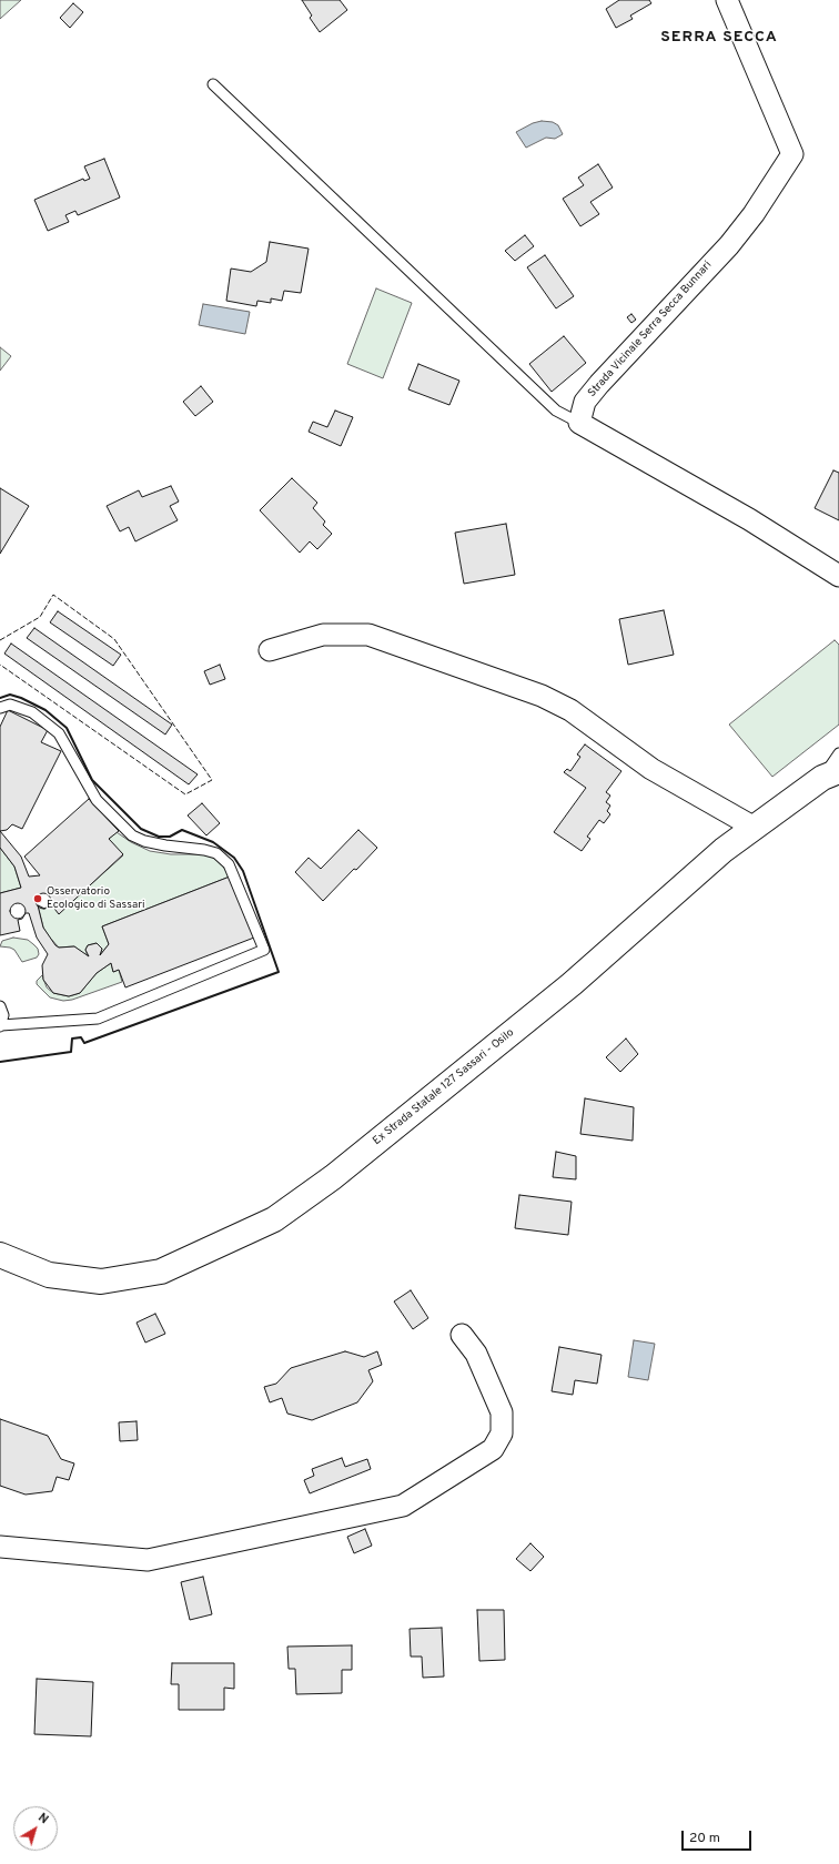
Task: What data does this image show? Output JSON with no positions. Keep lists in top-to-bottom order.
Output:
{
  "streets": {
    "main road": ["Ex Strada Statale 127 Sassari - Osilo"],
    "street": ["Strada Vicinale Serra Secca Bunnari"]
  },
  "districts": ["SERRA SECCA"],
  "places": ["Osservatorio Ecologico di Sassari"],
  "scale_bar": "20 m",
  "north": "top right"
}
